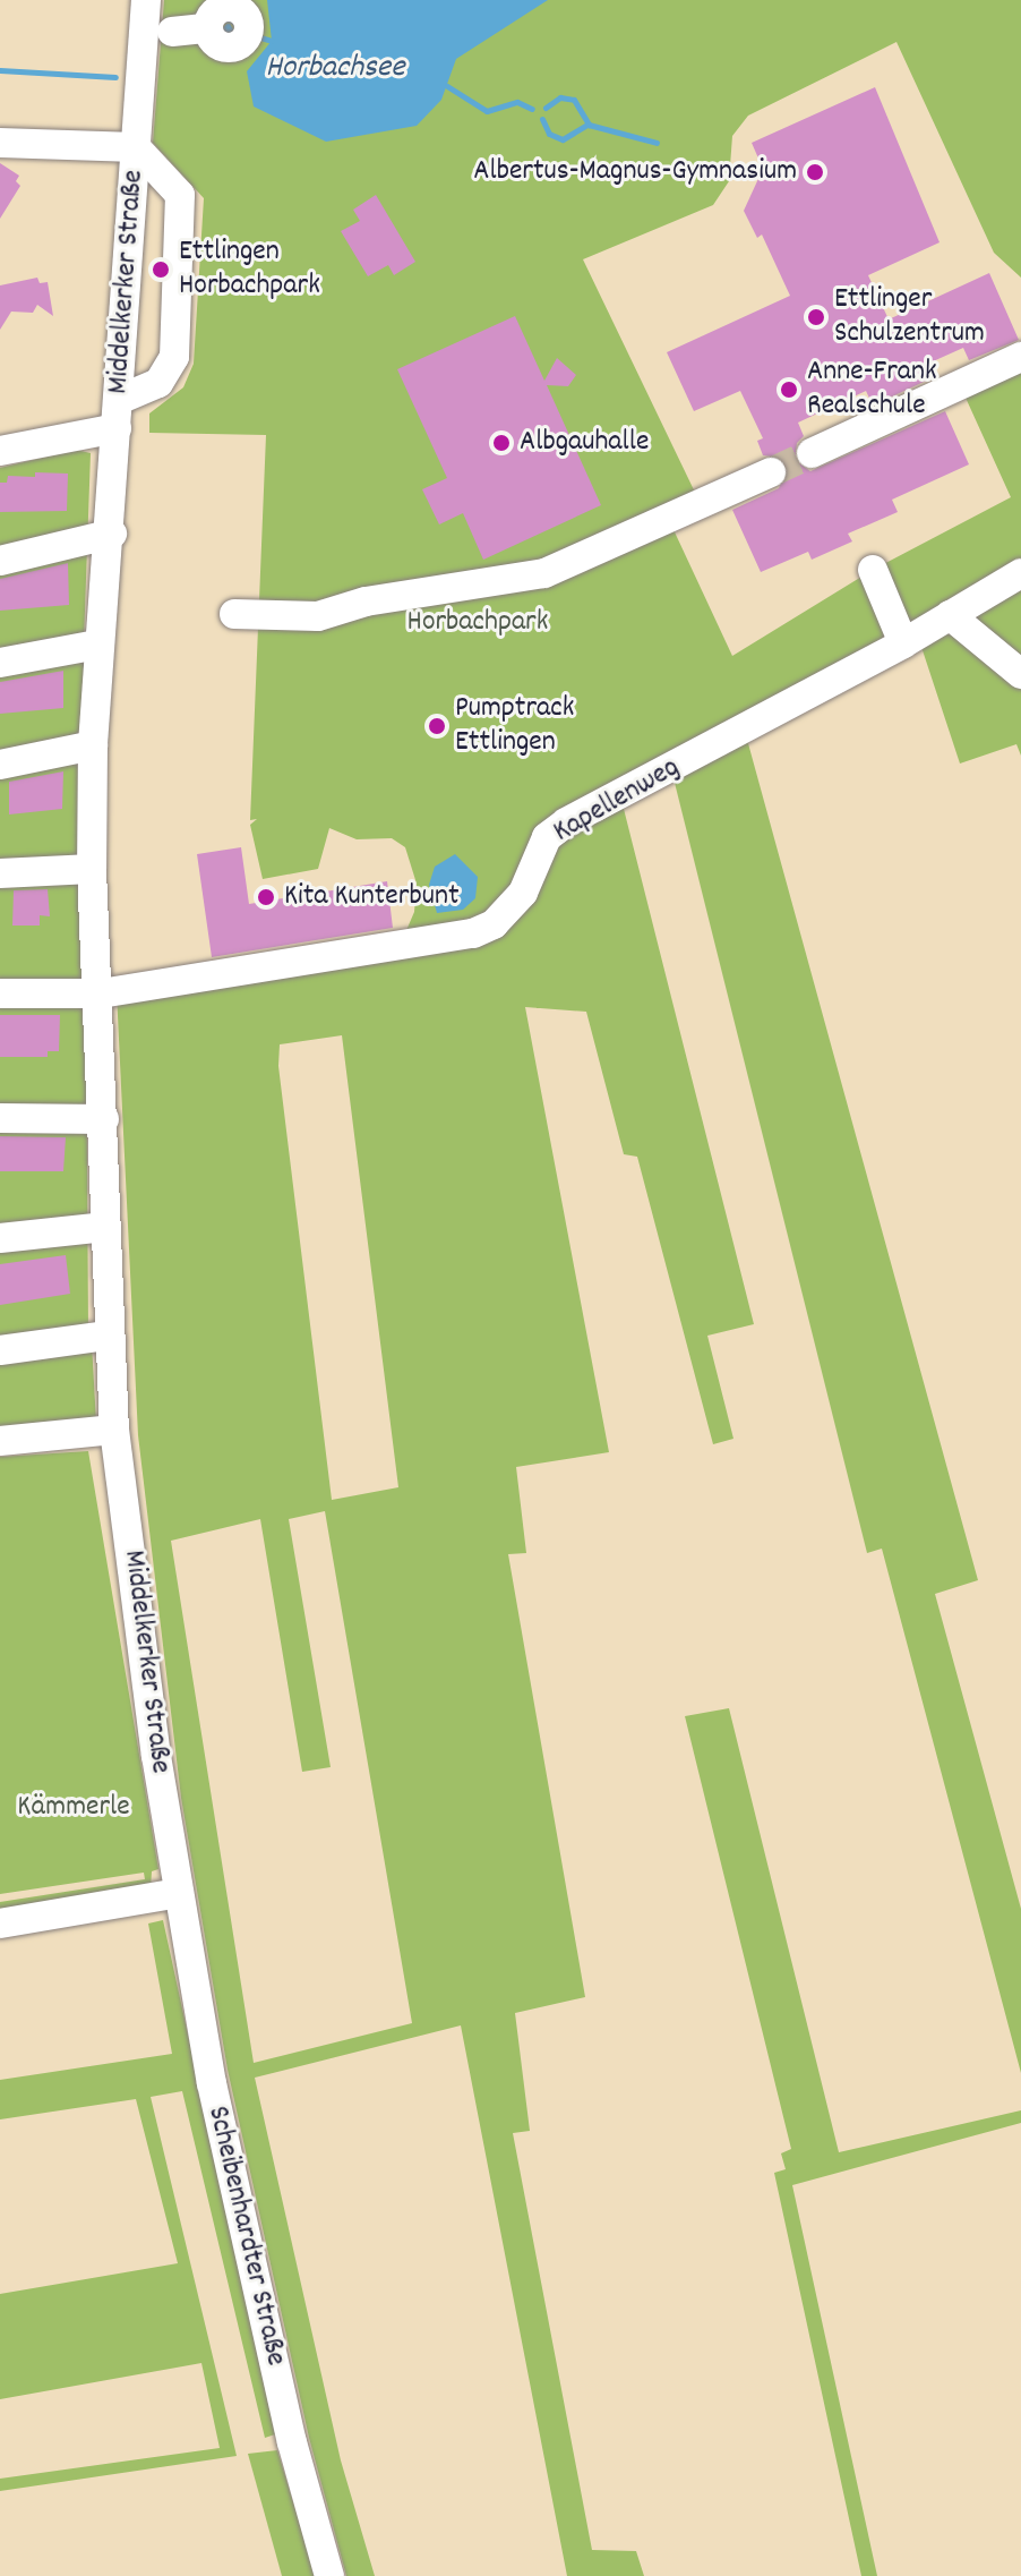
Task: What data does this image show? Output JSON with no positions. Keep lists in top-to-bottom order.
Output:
{
  "streets": {
    "street": ["Middelkerker Straße", "Kapellenweg", "Scheibenhardter Straße"]
  },
  "crossings": [
    ["Middelkerker Straße", "Kapellenweg"],
    ["Middelkerker Straße", "Scheibenhardter Straße"]
  ],
  "water": ["Horbachsee"],
  "parks": ["Horbachpark", "Kämmerle"],
  "places": [
    "Albertus-Magnus-Gymnasium",
    "Ettlingen Horbachpark",
    "Ettlinger Schulzentrum",
    "Anne-Frank Realschule",
    "Albgauhalle",
    "Pumptrack Ettlingen",
    "Kita Kunterbunt"
  ]
}
